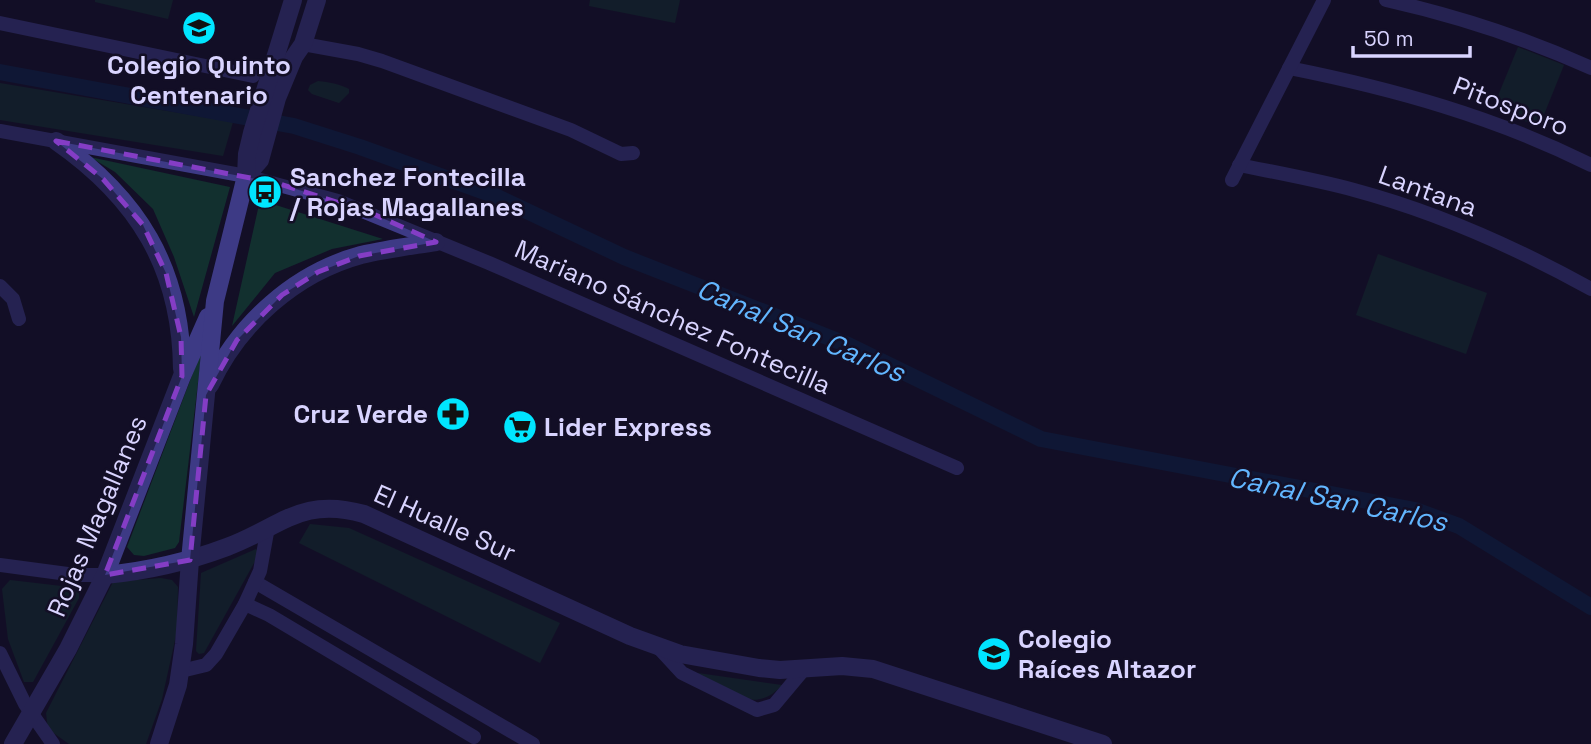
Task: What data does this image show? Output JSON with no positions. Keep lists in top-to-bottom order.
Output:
{
  "streets": {
    "street": [
      "Pitosporo",
      "Lantana",
      "Mariano Sánchez Fontecilla",
      "Rojas Magallanes",
      "El Hualle Sur"
    ]
  },
  "crossings": [
    ["Mariano Sánchez Fontecilla", "Rojas Magallanes"],
    ["Rojas Magallanes", "El Hualle Sur"]
  ],
  "water": ["Canal San Carlos"],
  "places": {
    "school or university": ["Colegio Quinto Centenario", "Colegio Raíces Altazor"],
    "bus stop": ["Sanchez Fontecilla / Rojas Magallanes"],
    "pharmacy": ["Cruz Verde"],
    "supermarket": ["Lider Express"]
  },
  "scale_bar": "50 m"
}
